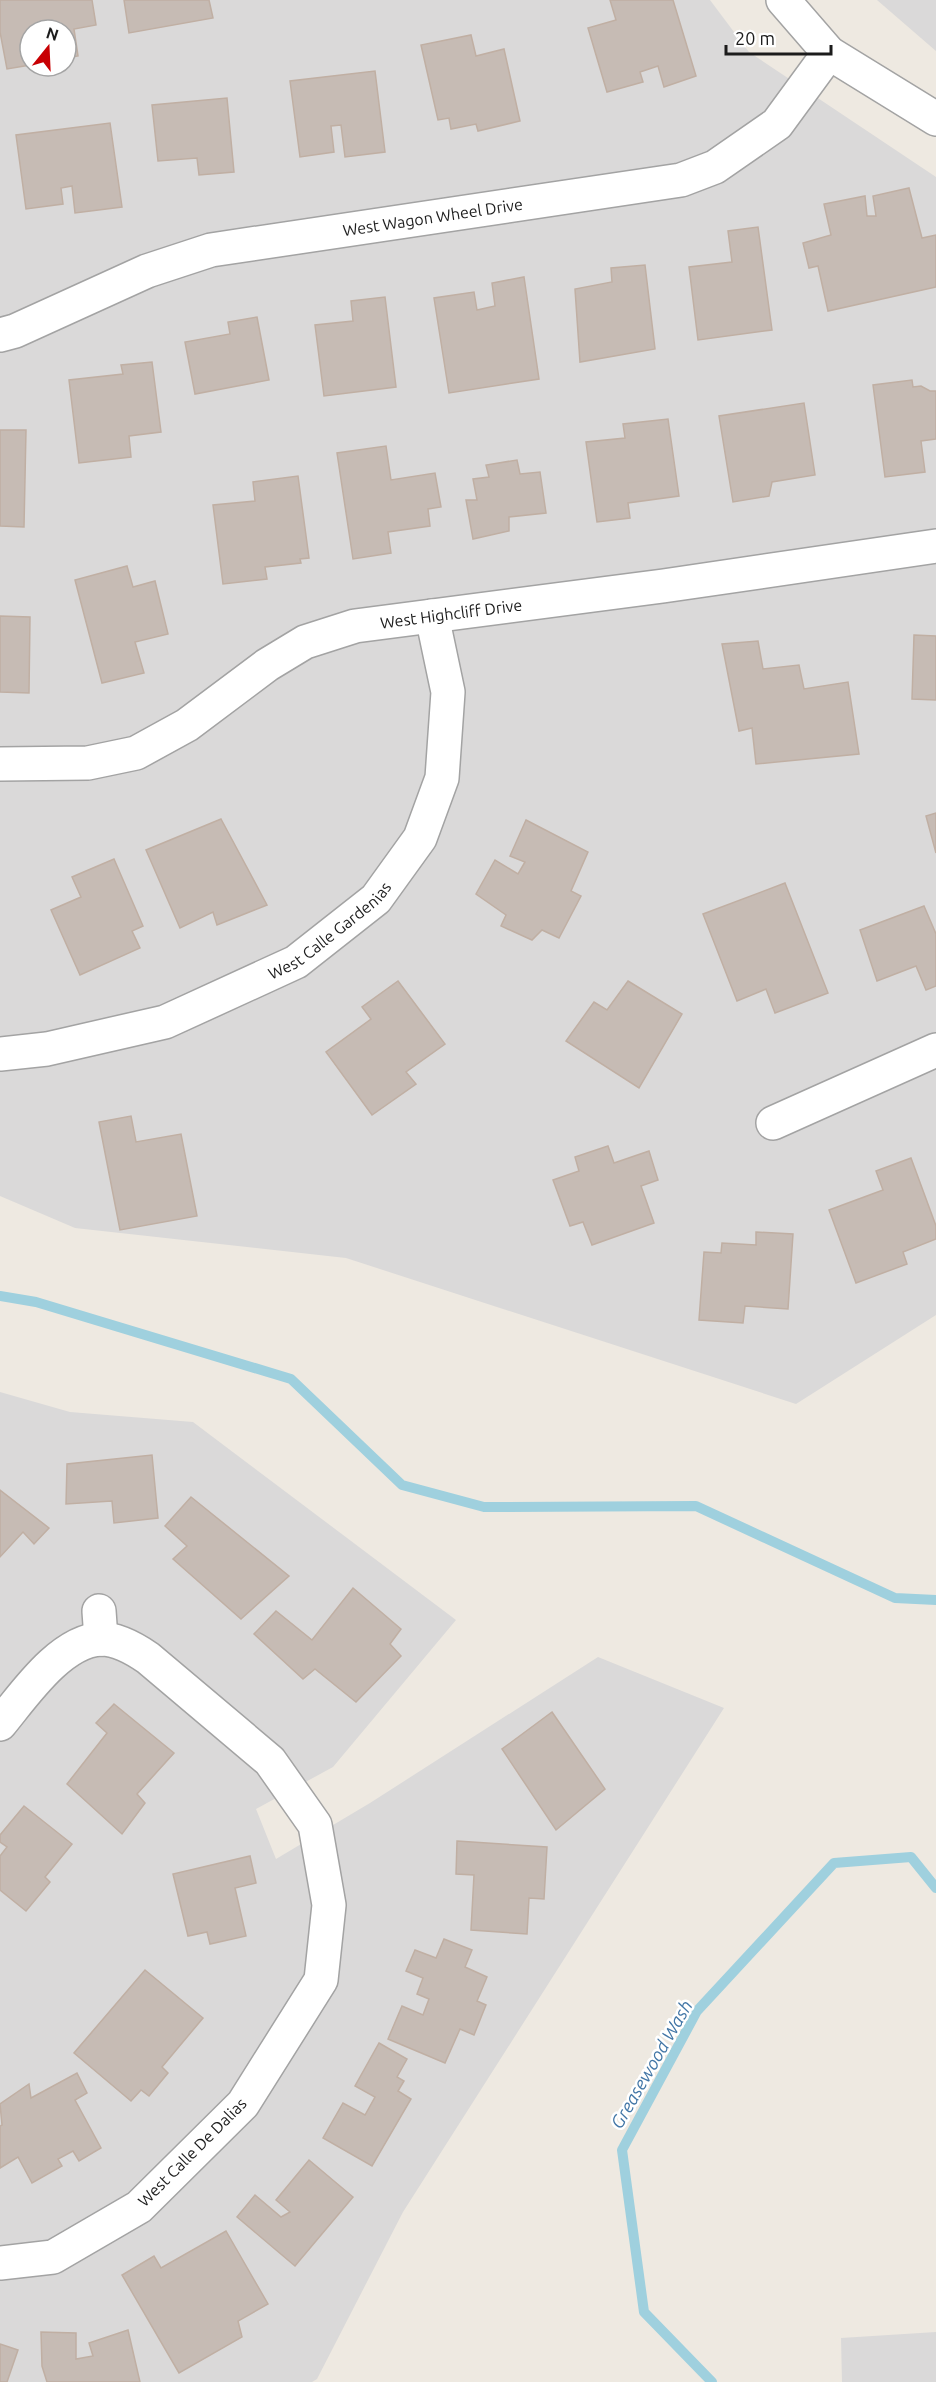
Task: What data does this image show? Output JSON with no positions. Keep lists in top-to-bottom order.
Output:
{
  "streets": {
    "street": [
      "West Wagon Wheel Drive",
      "West Highcliff Drive",
      "West Calle Gardenias",
      "West Calle De Dalias"
    ]
  },
  "crossings": [
    ["West Highcliff Drive", "West Calle Gardenias"]
  ],
  "water": ["Greasewood Wash"],
  "scale_bar": "20 m",
  "north": "top"
}
